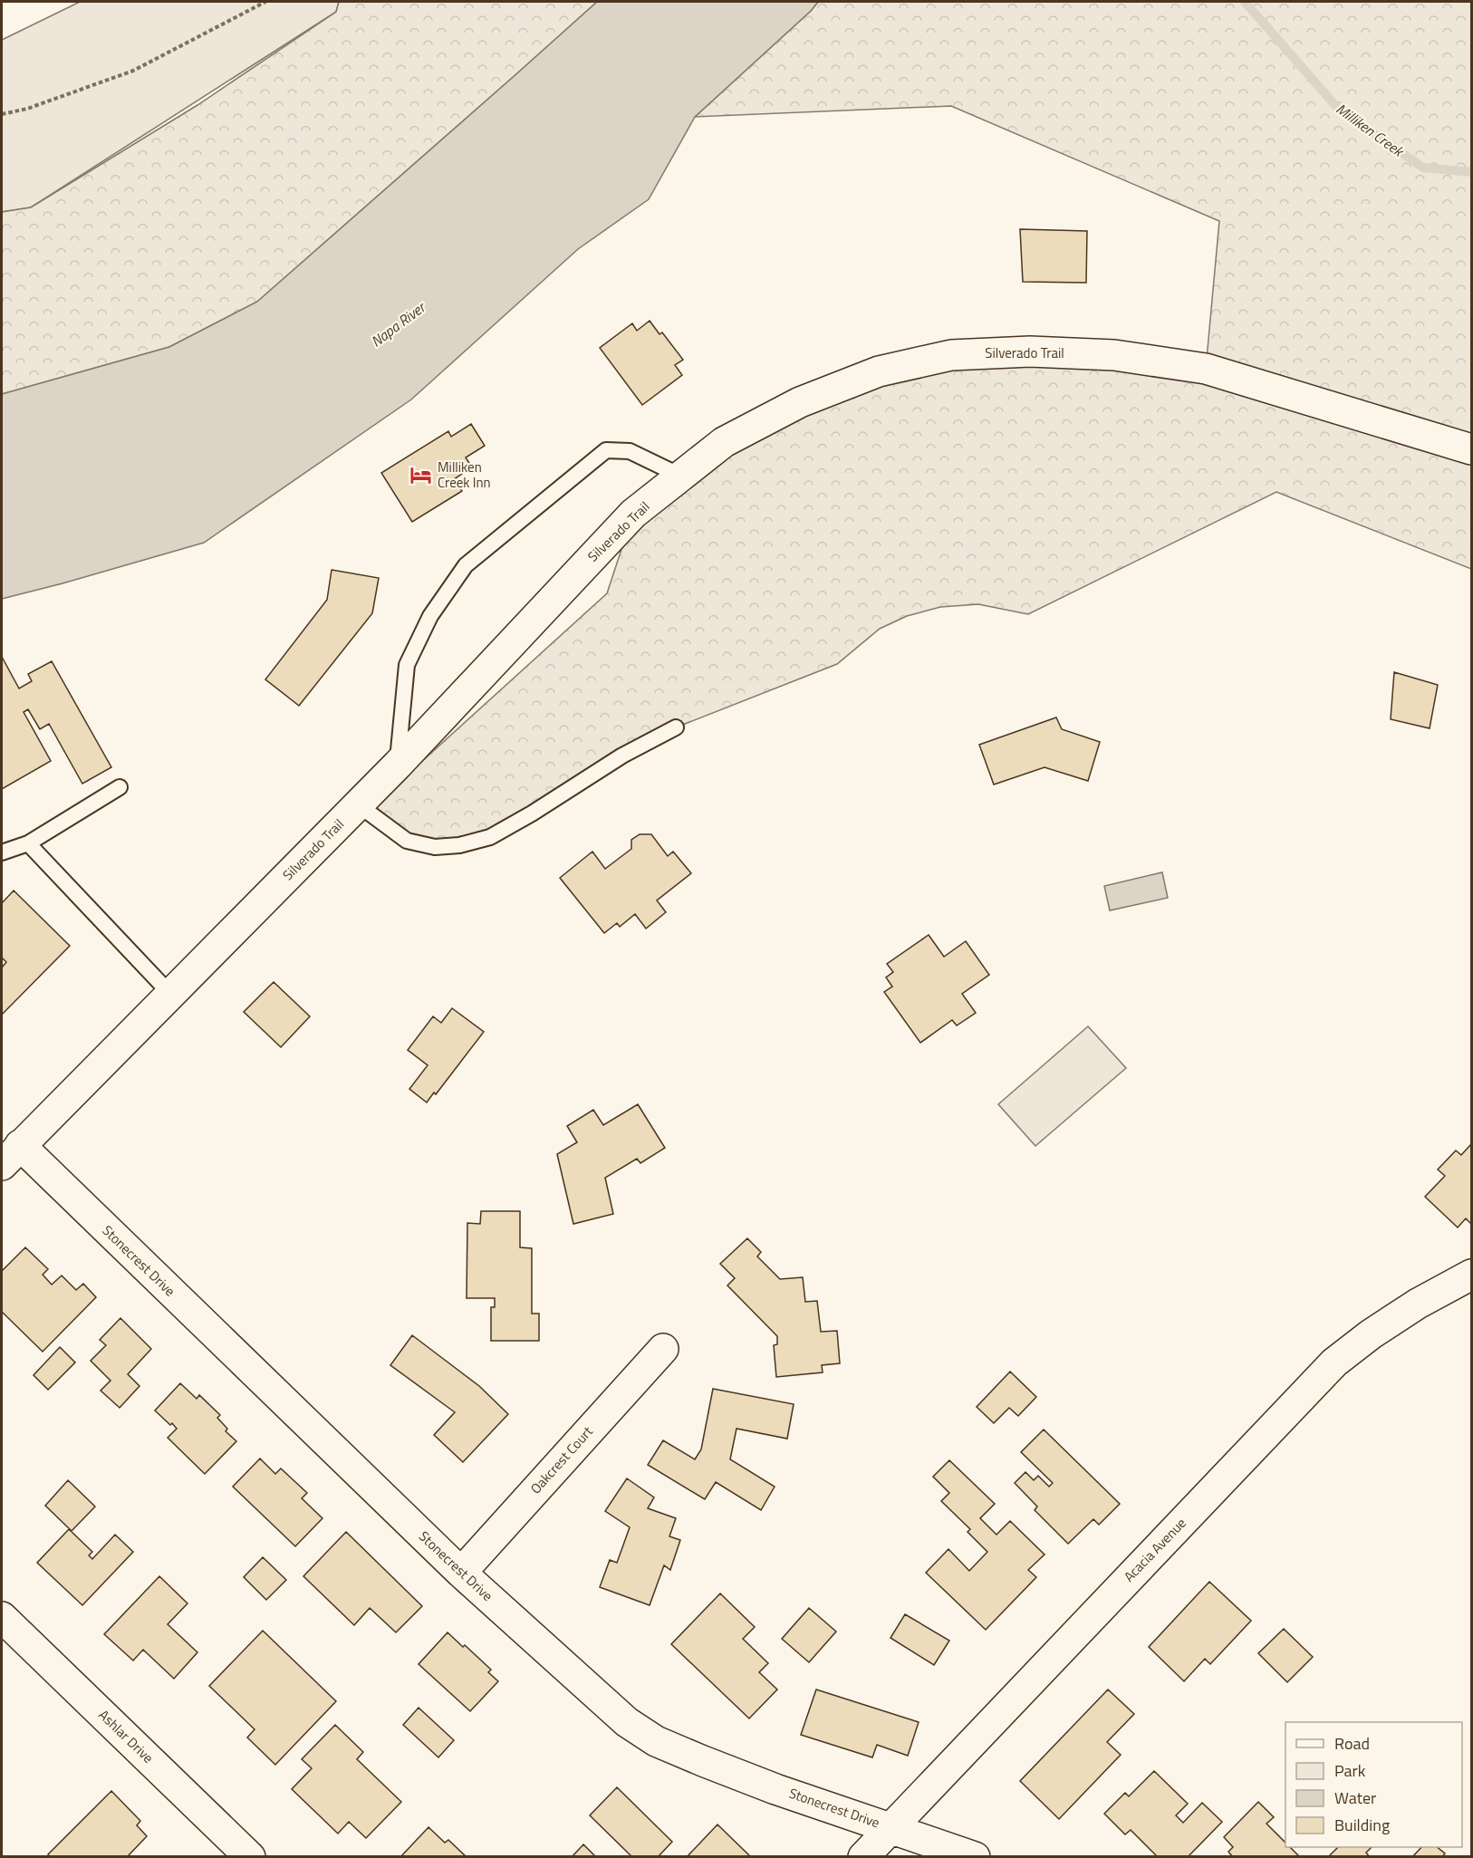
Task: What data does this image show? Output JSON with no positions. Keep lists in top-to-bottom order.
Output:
{
  "streets": {
    "street": [
      "Silverado Trail",
      "Stonecrest Drive",
      "Oakcrest Court",
      "Acacia Avenue",
      "Ashlar Drive"
    ]
  },
  "crossings": [
    ["Silverado Trail", "Stonecrest Drive"],
    ["Stonecrest Drive", "Oakcrest Court"],
    ["Stonecrest Drive", "Acacia Avenue"]
  ],
  "water": ["Milliken Creek", "Napa River"],
  "places": {
    "hotel": ["Milliken Creek Inn"]
  },
  "legend": [
    "Road",
    "Park",
    "Water",
    "Building"
  ]
}
